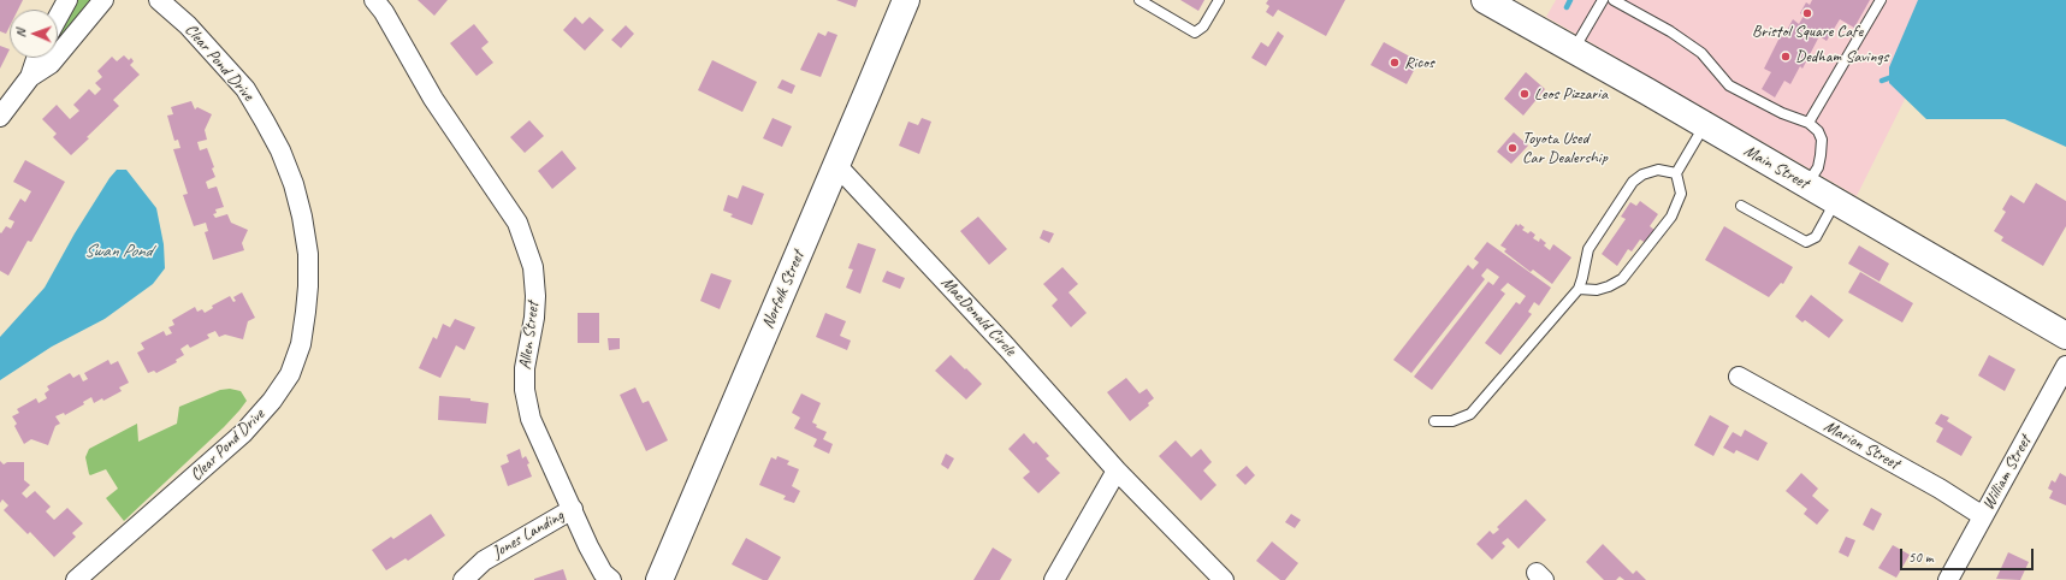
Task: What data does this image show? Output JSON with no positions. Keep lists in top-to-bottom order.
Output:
{
  "streets": {
    "main road": ["Main Street", "Norfolk Street"],
    "street": [
      "Clear Pond Drive",
      "MacDonald Circle",
      "Allen Street",
      "Marion Street",
      "William Street",
      "Jones Landing"
    ]
  },
  "crossings": [
    ["Norfolk Street", "MacDonald Circle"],
    ["Allen Street", "Jones Landing"],
    ["Marion Street", "William Street"]
  ],
  "water": ["Swan Pond"],
  "places": [
    "Bristol Square Cafe",
    "Dedham Savings",
    "Ricos",
    "Leos Pizzaria",
    "Toyota Used Car Dealership"
  ],
  "scale_bar": "50 m",
  "north": "left"
}
